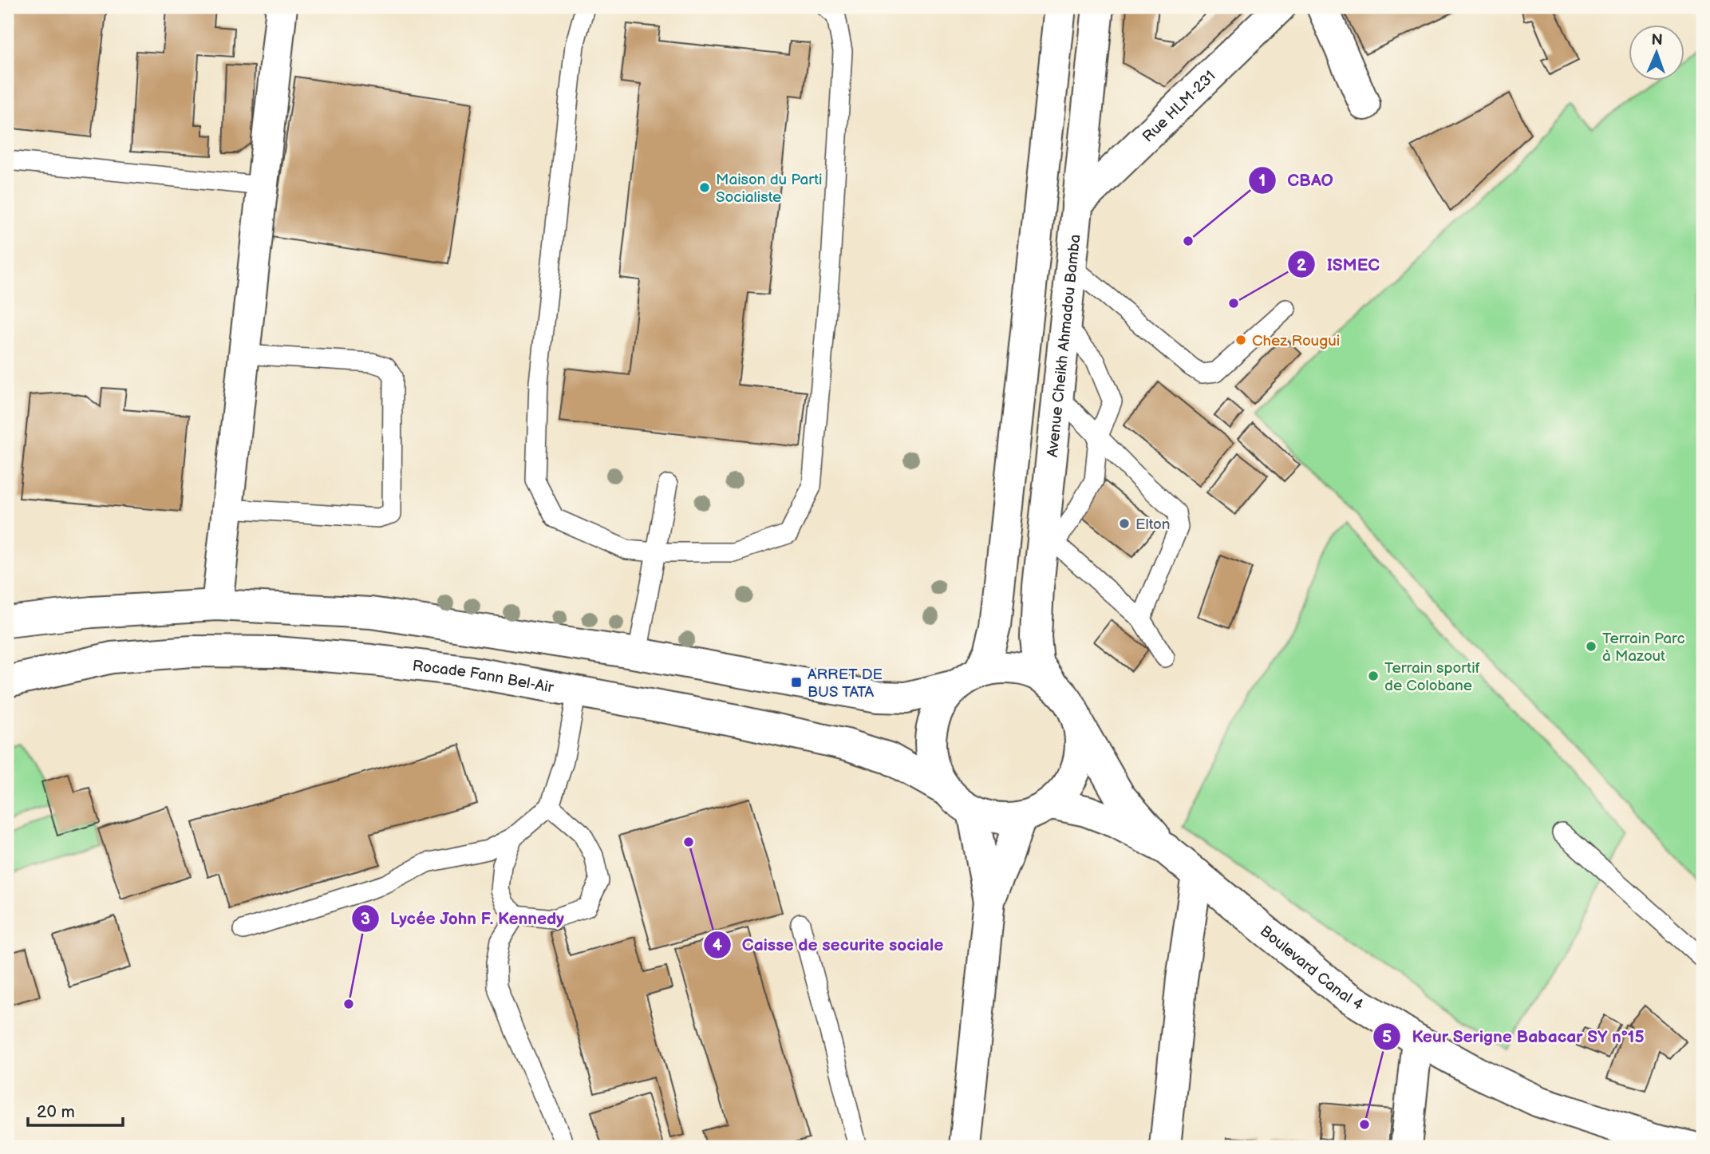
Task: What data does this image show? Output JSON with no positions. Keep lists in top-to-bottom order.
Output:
{
  "streets": {
    "main road": [
      "Rue HLM-231",
      "Avenue Cheikh Ahmadou Bamba",
      "Rocade Fann Bel-Air",
      "Boulevard Canal 4"
    ]
  },
  "crossings": [
    ["Rue HLM-231", "Avenue Cheikh Ahmadou Bamba"],
    ["Avenue Cheikh Ahmadou Bamba", "Rocade Fann Bel-Air"]
  ],
  "places": {
    "other": [
      "Maison du Parti Socialiste",
      "CBAO",
      "ISMEC",
      "Chez Rougui",
      "Elton",
      "Terrain Parc à Mazout",
      "Terrain sportif de Colobane",
      "Caisse de securite sociale",
      "Lycée John F. Kennedy",
      "Keur Serigne Babacar SY n°15"
    ],
    "transit": ["ARRET DE BUS TATA"]
  },
  "scale_bar": "20 m",
  "north": "top"
}
